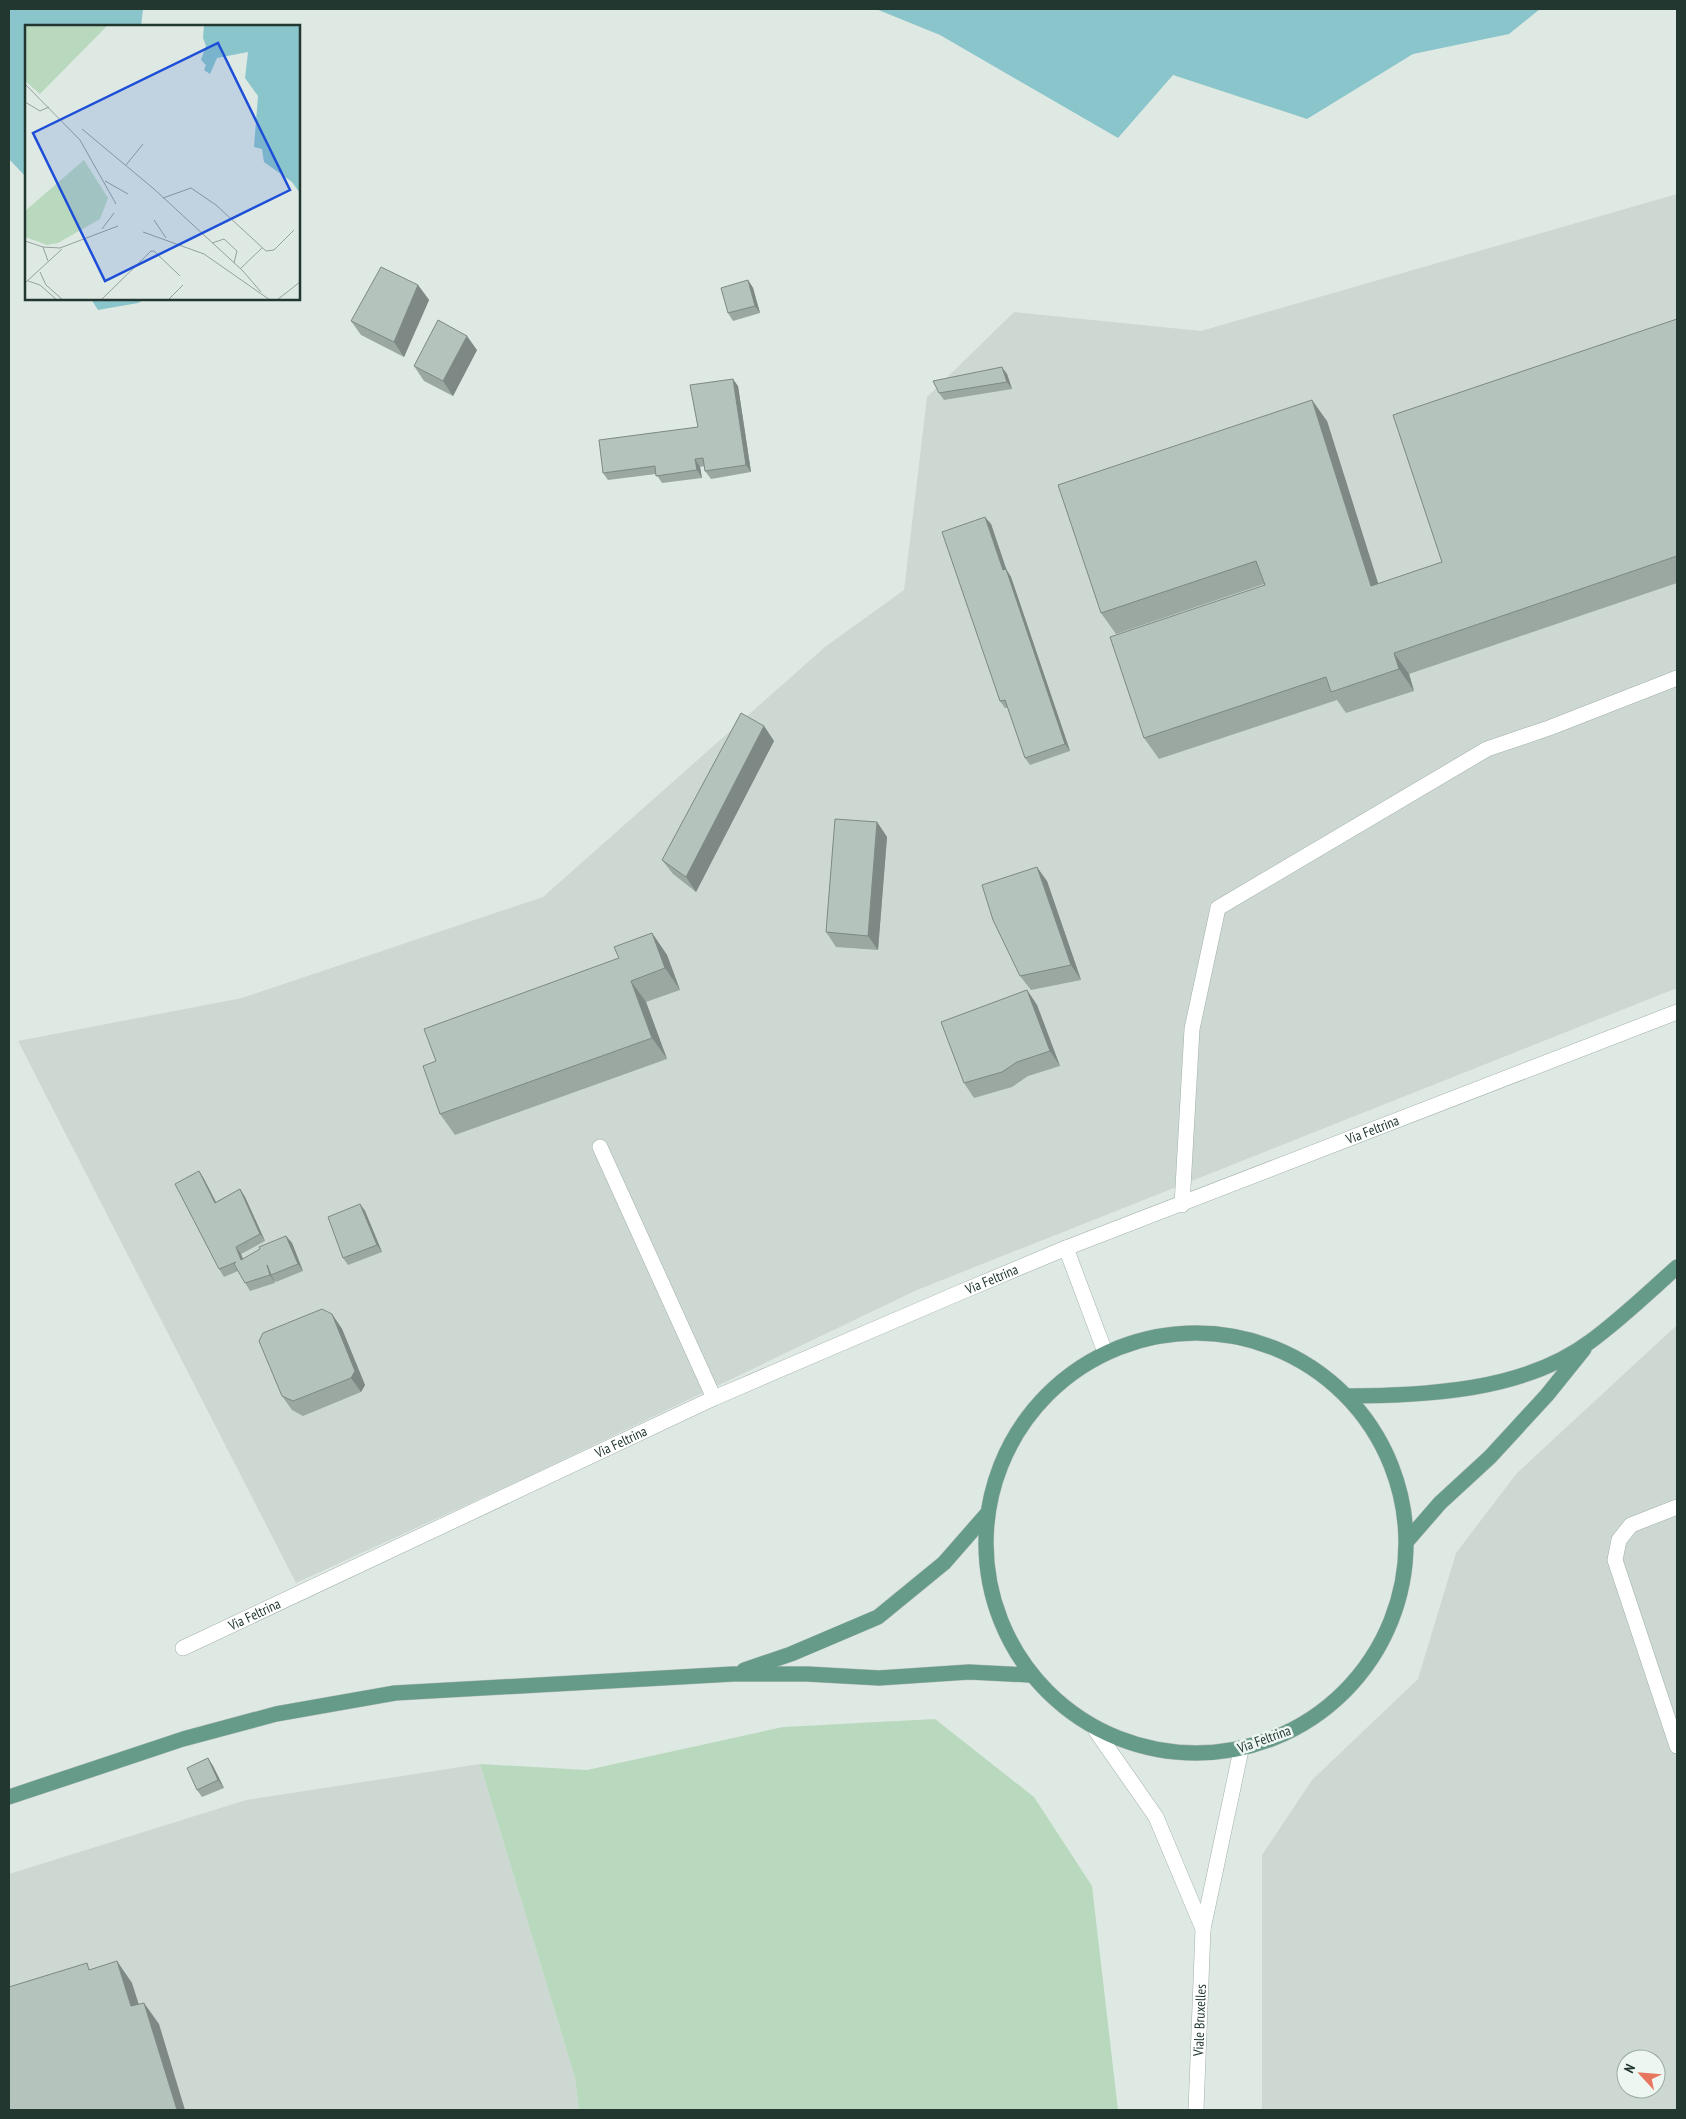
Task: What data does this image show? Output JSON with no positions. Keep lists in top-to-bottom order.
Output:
{
  "streets": {
    "main road": ["Via Feltrina"],
    "street": ["Viale Bruxelles"]
  },
  "crossings": [
    ["Via Feltrina", "Viale Bruxelles"]
  ],
  "north": "top left"
}
